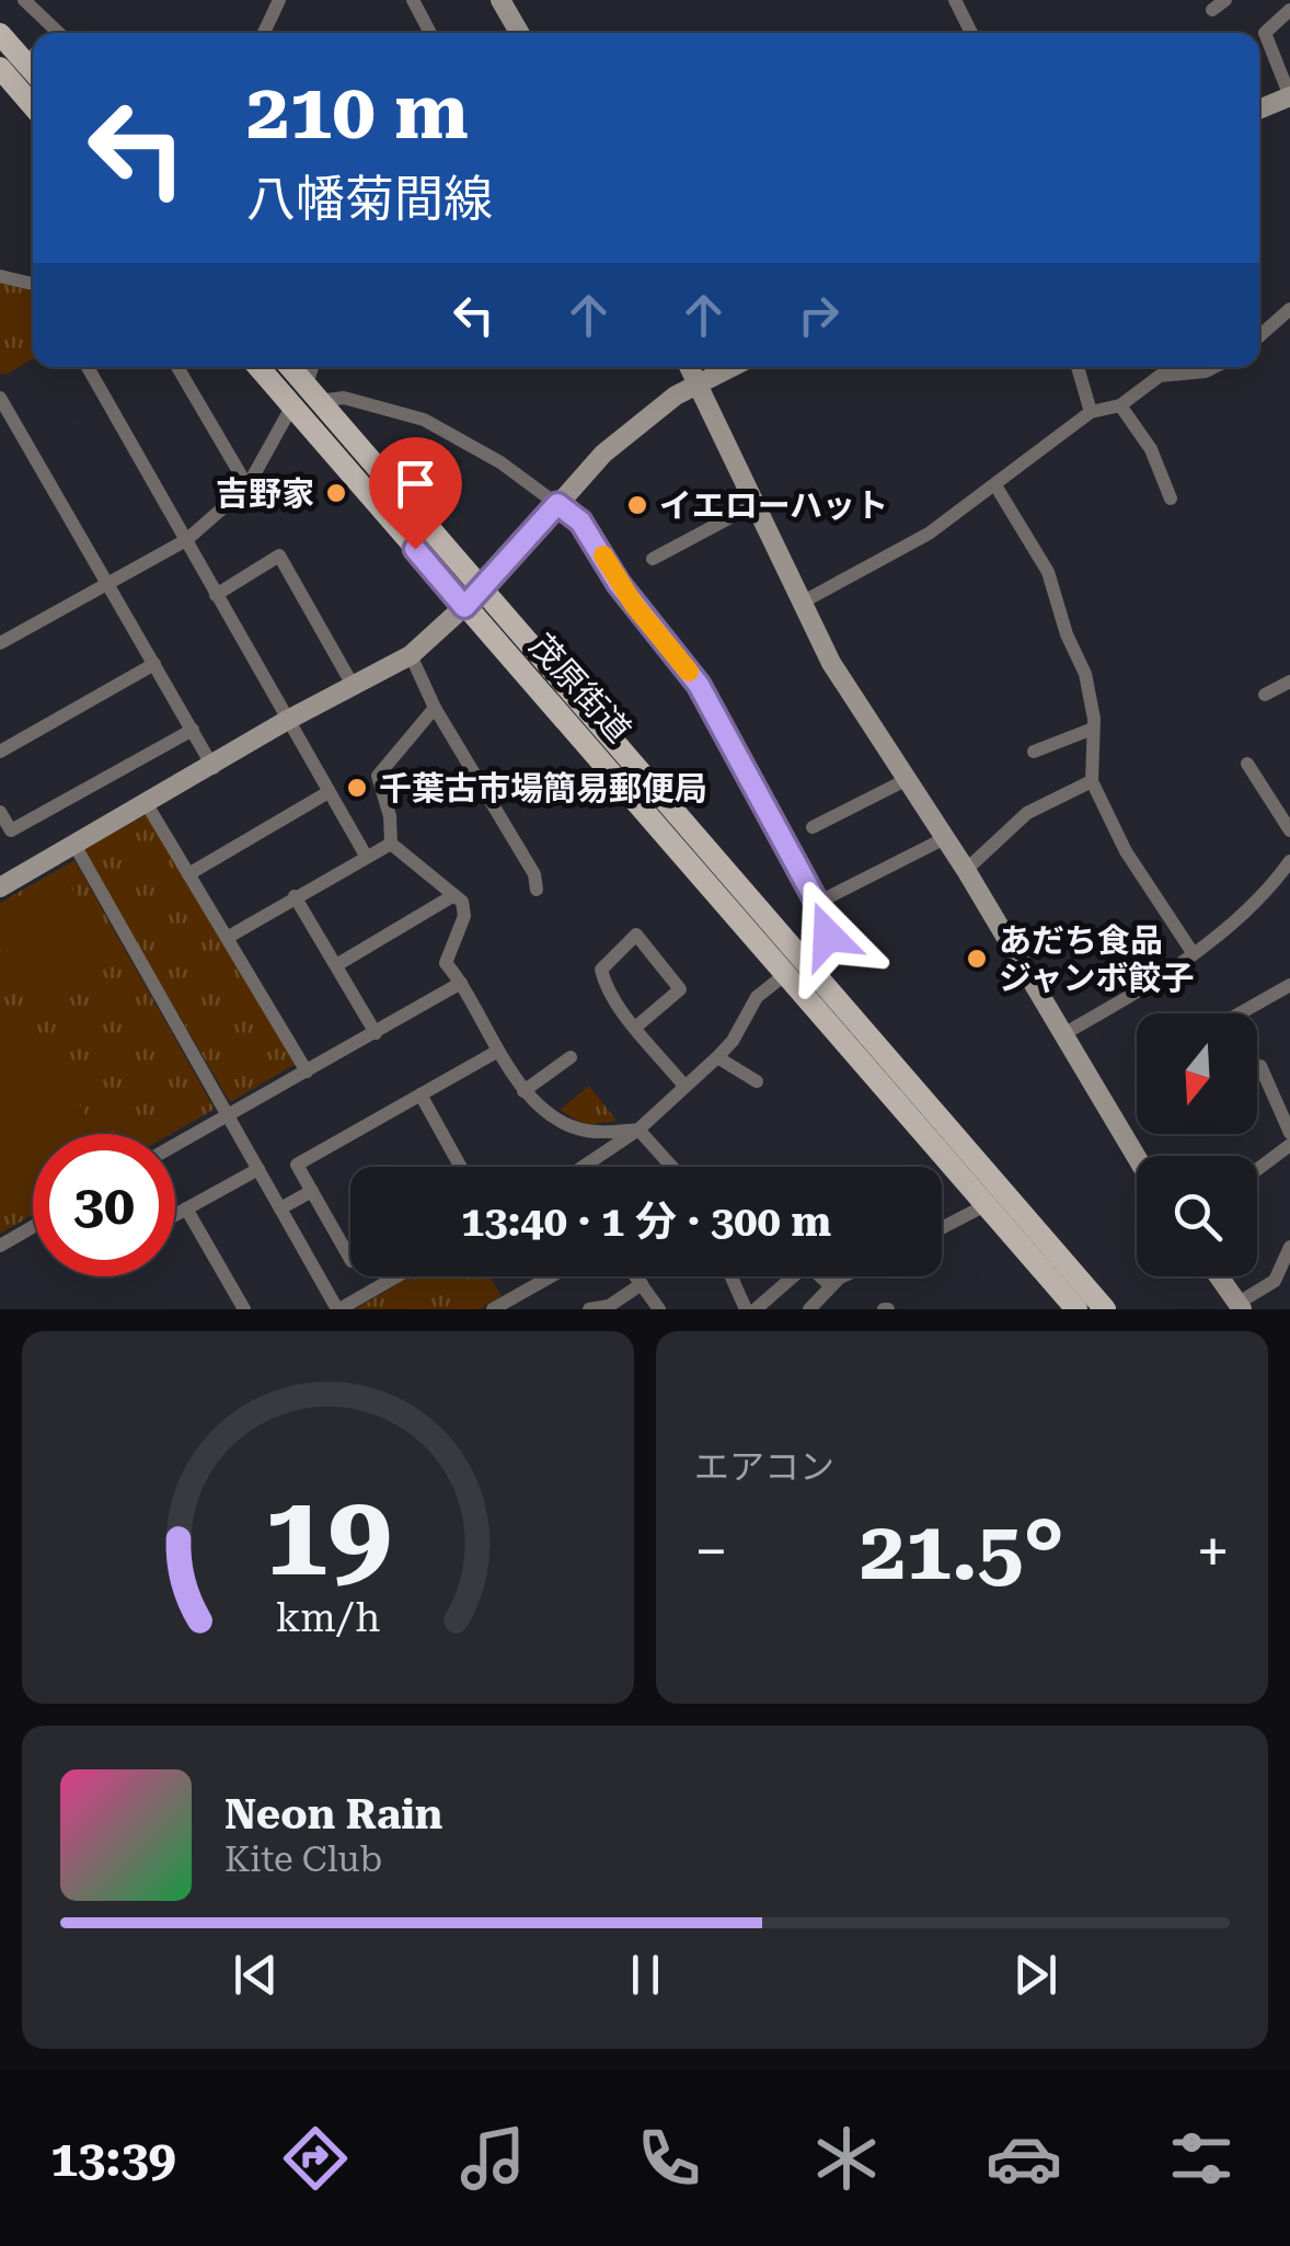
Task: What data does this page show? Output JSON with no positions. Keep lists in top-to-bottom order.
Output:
{
  "streets": {
    "main road": ["茂原街道"]
  },
  "places": [
    "吉野家",
    "イエローハット",
    "千葉古市場簡易郵便局",
    "あだち食品 ジャンボ餃子"
  ],
  "north": "bottom",
  "page": {
    "turn": ["210 m", "八幡菊間線"],
    "limit": "30",
    "trip": "13:40 · 1 分 · 300 m",
    "tile": "エアコン",
    "heat": ["−", "21.5°", "+"],
    "song": ["Neon Rain", "Kite Club"],
    "tabs": "13:39",
    "gauge": ["19", "km/h"]
  }
}
